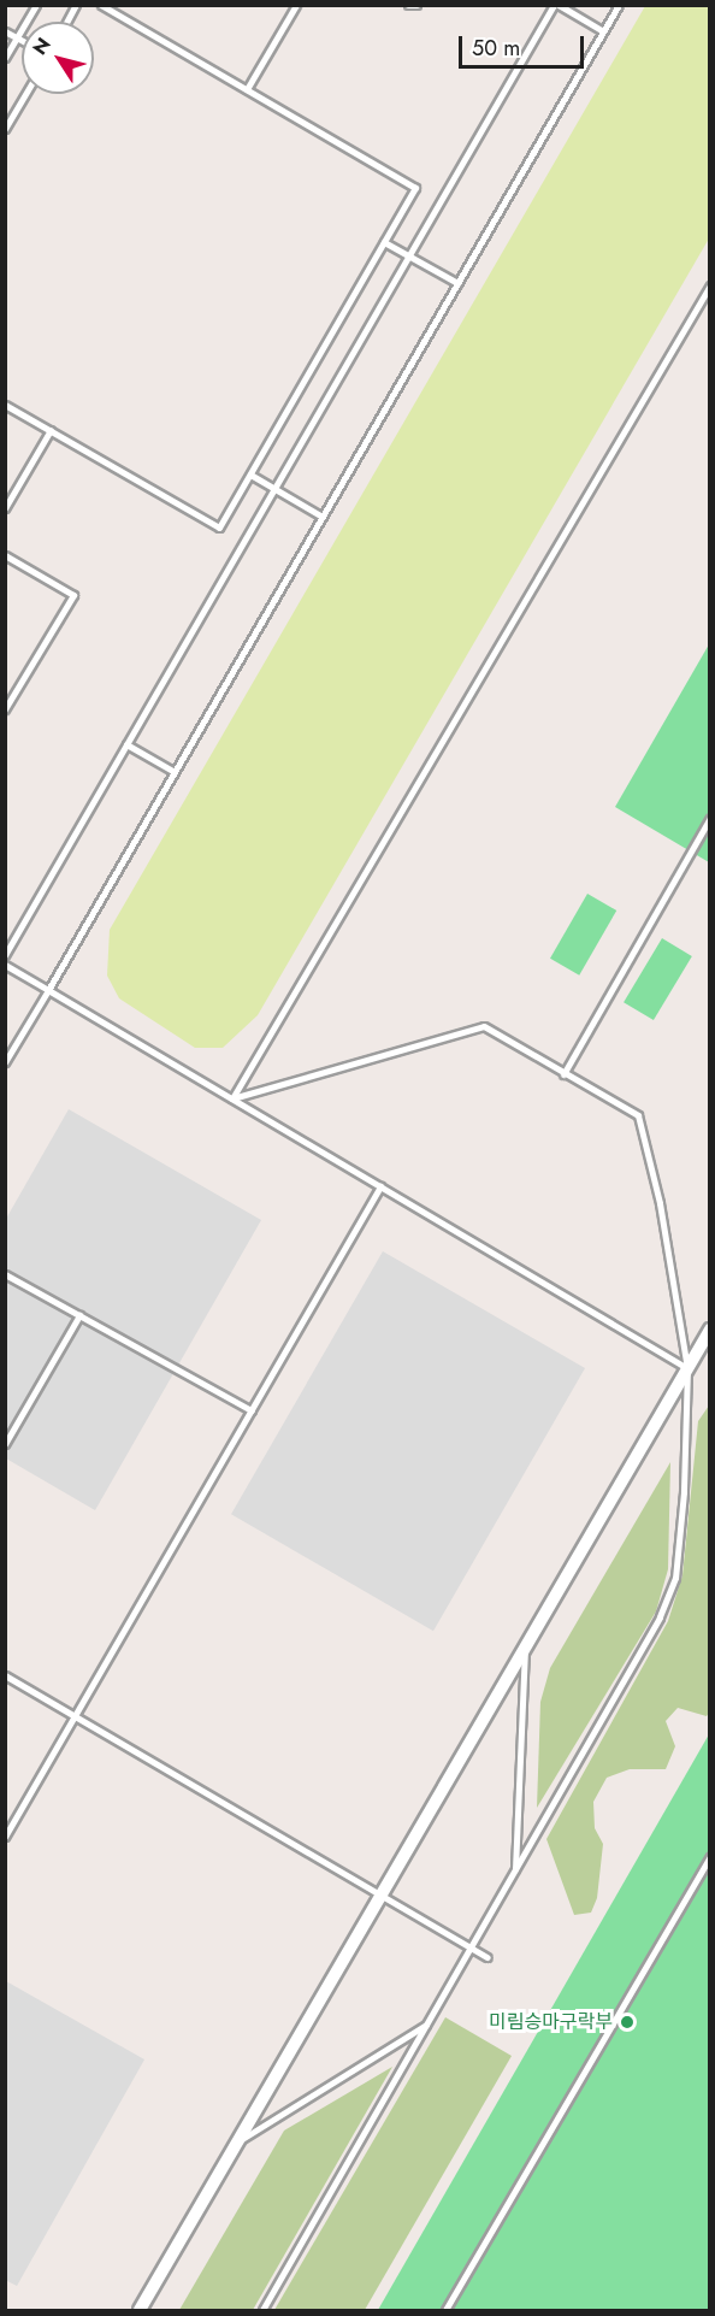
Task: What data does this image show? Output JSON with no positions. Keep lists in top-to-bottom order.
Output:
{
  "places": ["미림승마구락부"],
  "scale_bar": "50 m",
  "north": "top left"
}
